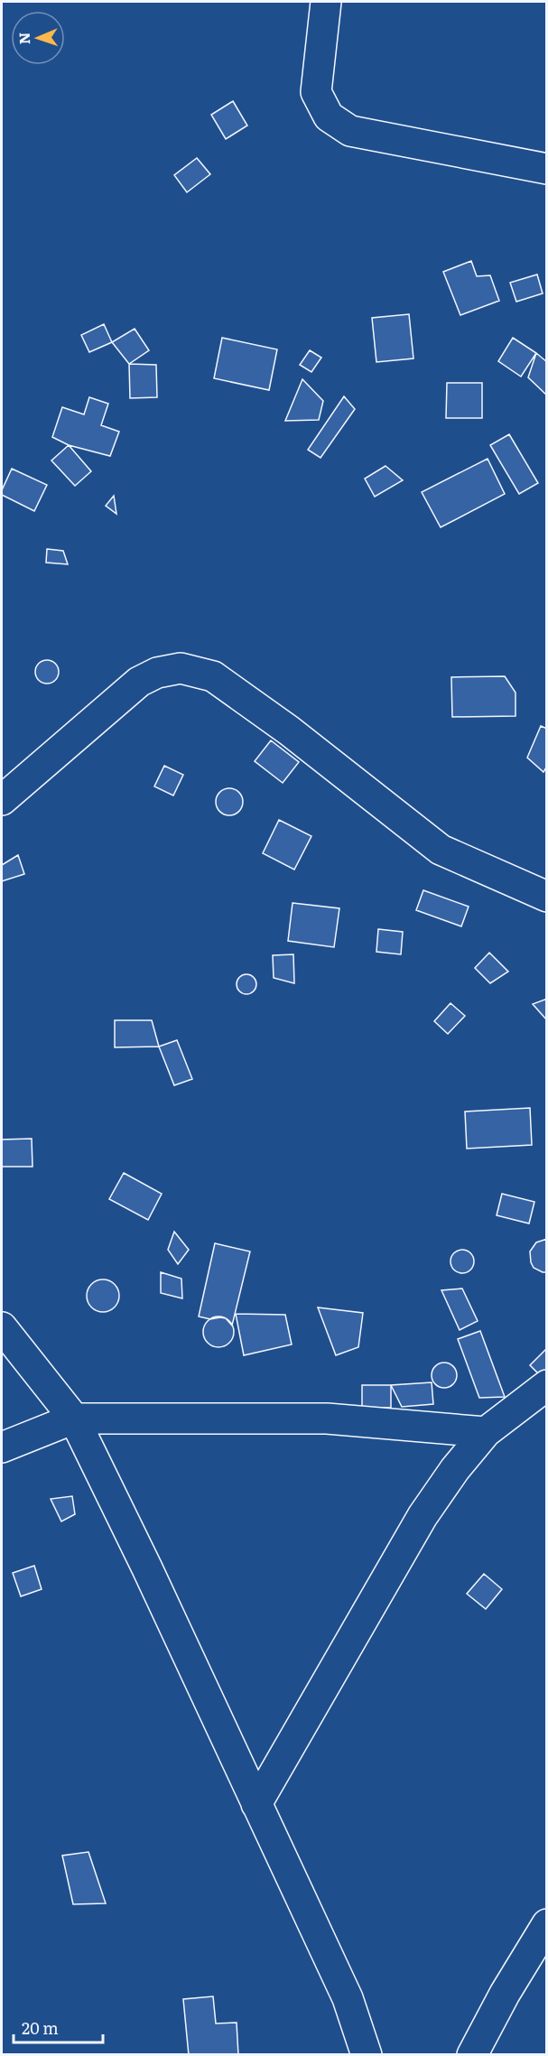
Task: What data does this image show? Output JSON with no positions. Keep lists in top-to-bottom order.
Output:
{
  "scale_bar": "20 m",
  "north": "left"
}
